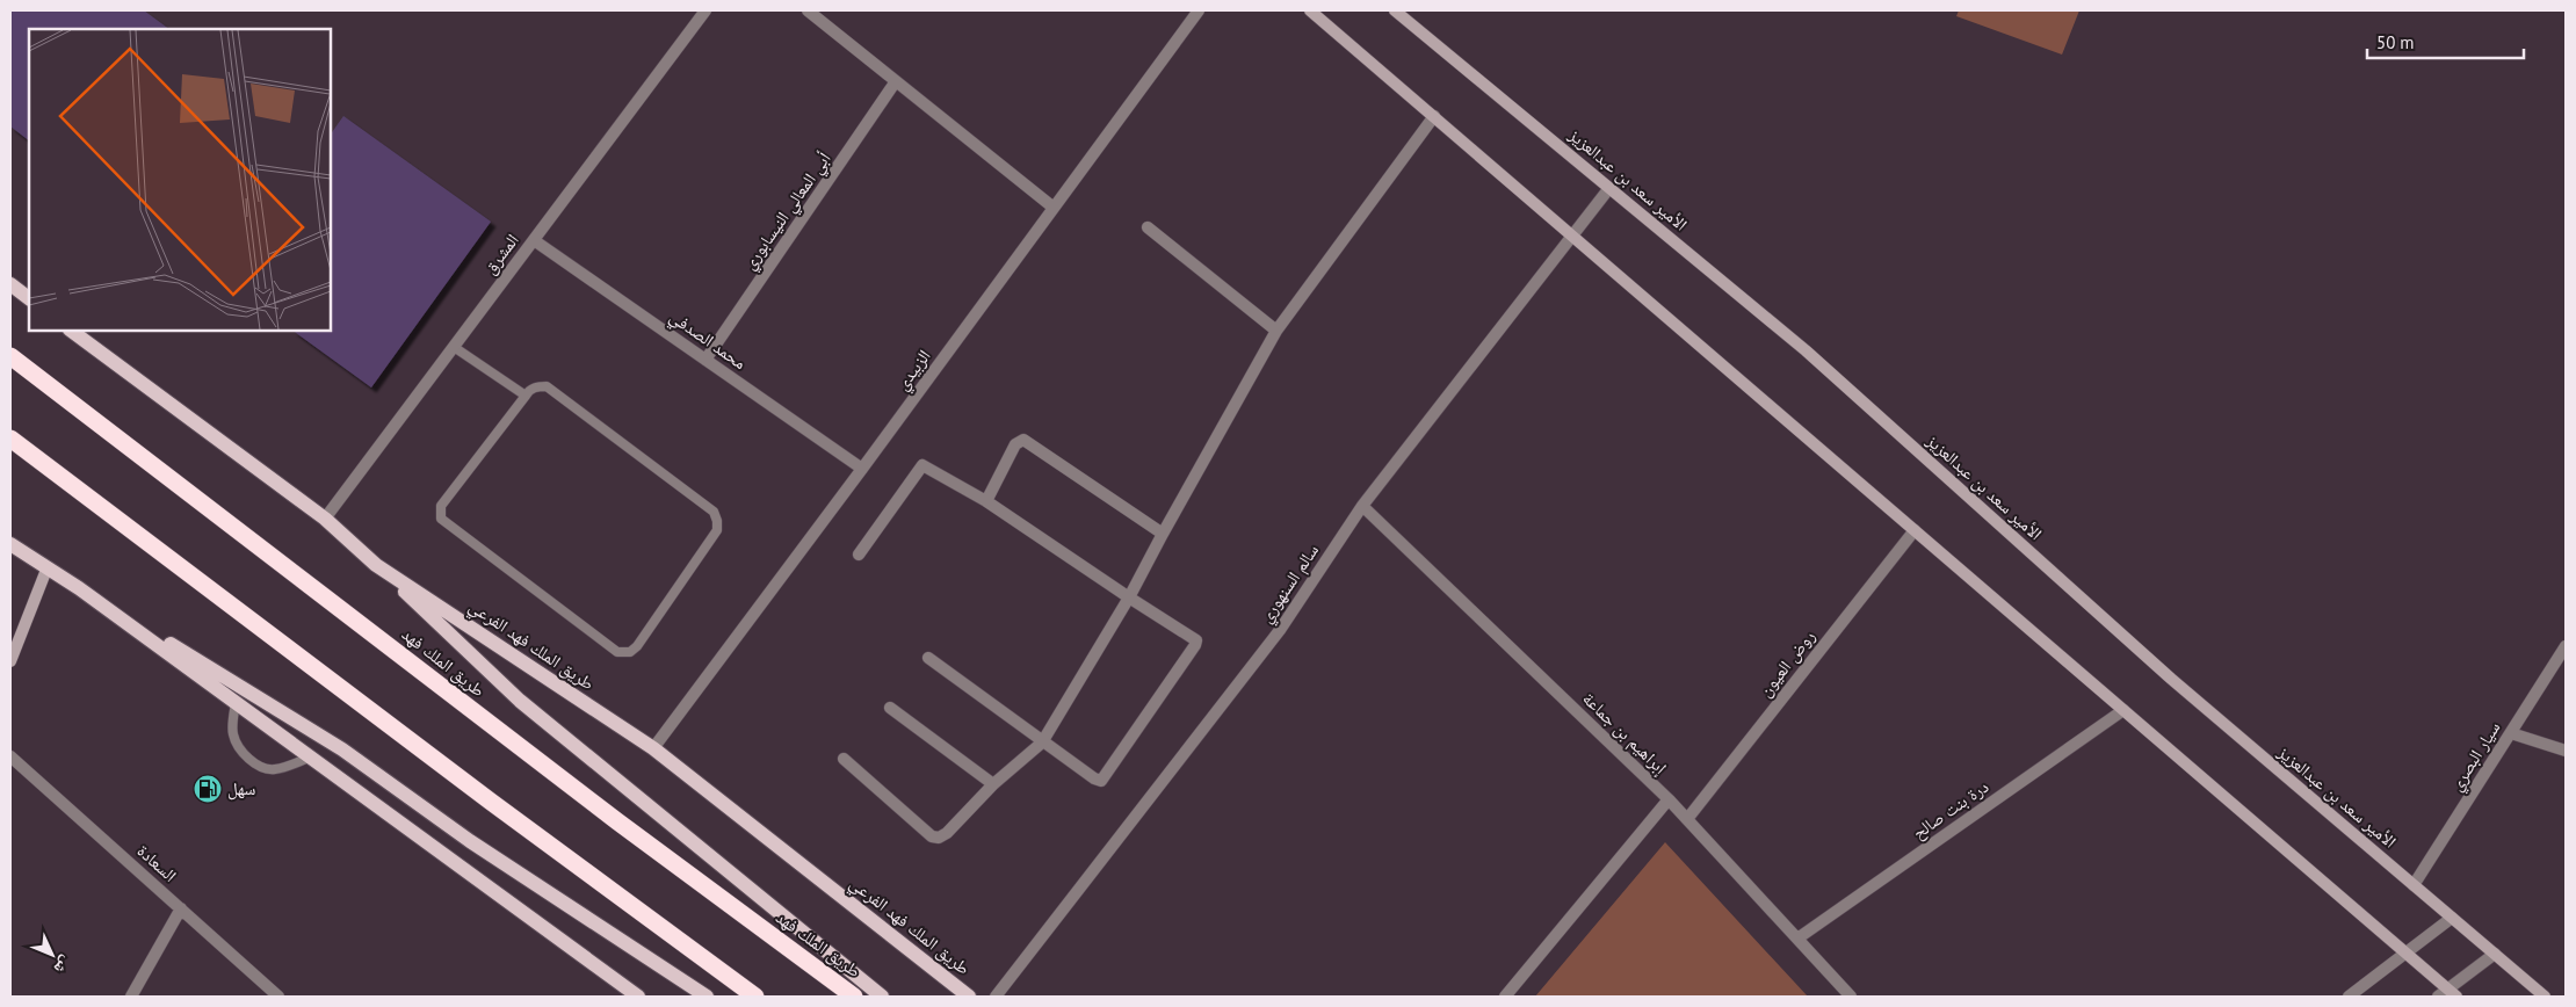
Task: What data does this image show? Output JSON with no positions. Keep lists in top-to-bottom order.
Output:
{
  "streets": {
    "highway": ["طريق الملك فهد"],
    "main road": ["طريق الملك فهد الفرعي"],
    "street": [
      "الأمير سعد بن عبدالعزيز",
      "أبي المعالي النيسابوري",
      "المشرق",
      "محمد الصدفي",
      "الزبيدي",
      "سالم السنهوري",
      "روض العيون",
      "إبراهيم بن جماعة",
      "سيار البصري",
      "درة بنت صالح",
      "السعادة"
    ]
  },
  "crossings": [
    ["الأمير سعد بن عبدالعزيز", "سالم السنهوري"],
    ["الأمير سعد بن عبدالعزيز", "سيار البصري"],
    ["أبي المعالي النيسابوري", "محمد الصدفي"],
    ["المشرق", "محمد الصدفي"],
    ["المشرق", "طريق الملك فهد الفرعي"],
    ["محمد الصدفي", "الزبيدي"],
    ["الزبيدي", "طريق الملك فهد الفرعي"],
    ["سالم السنهوري", "إبراهيم بن جماعة"],
    ["روض العيون", "إبراهيم بن جماعة"],
    ["إبراهيم بن جماعة", "درة بنت صالح"]
  ],
  "places": {
    "fuel station": ["سهل"]
  },
  "scale_bar": "50 m",
  "north": "bottom right"
}
